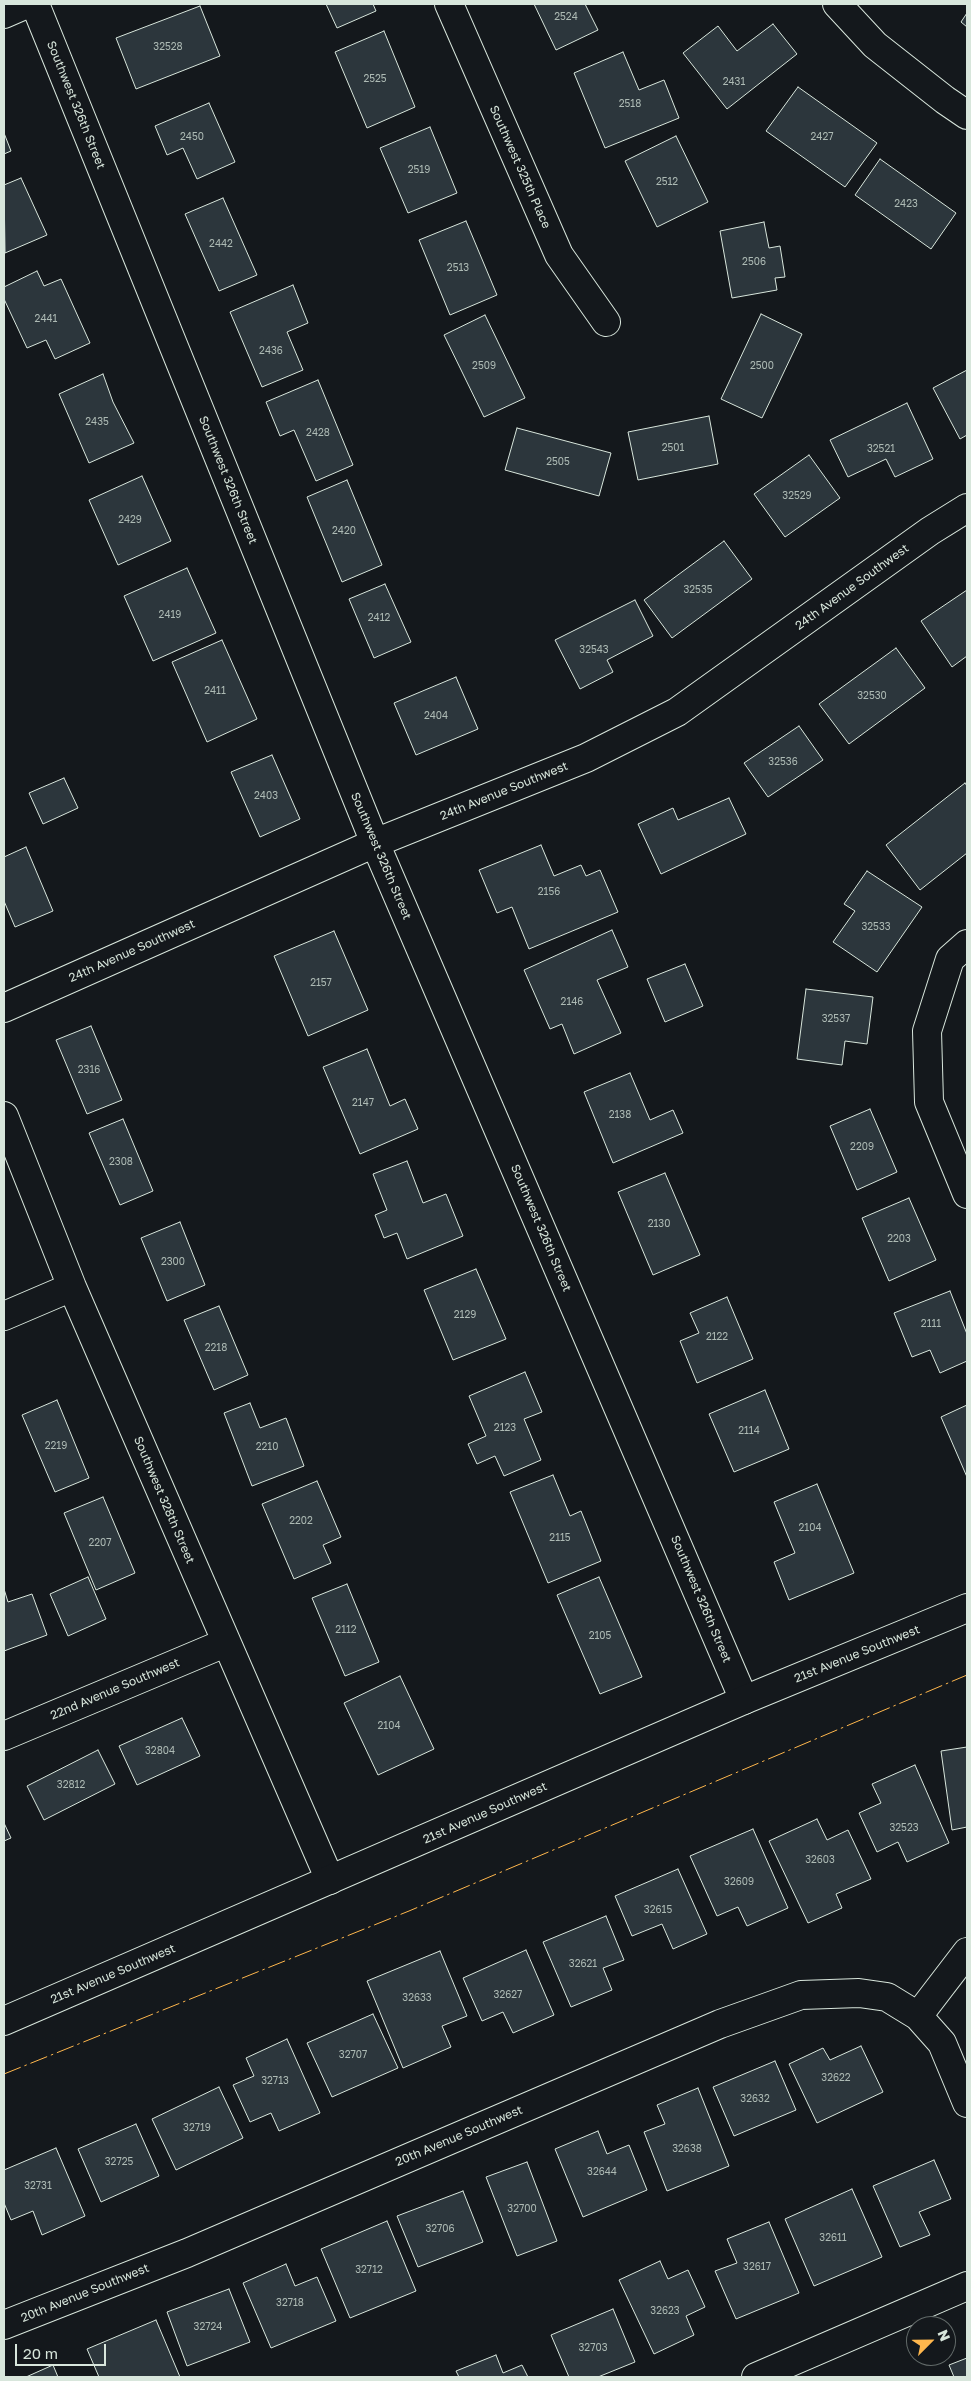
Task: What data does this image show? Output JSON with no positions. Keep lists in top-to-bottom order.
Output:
{
  "streets": {
    "street": [
      "Southwest 326th Street",
      "Southwest 325th Place",
      "24th Avenue Southwest",
      "Southwest 328th Street",
      "21st Avenue Southwest",
      "22nd Avenue Southwest",
      "20th Avenue Southwest"
    ]
  },
  "crossings": [
    ["Southwest 326th Street", "24th Avenue Southwest"],
    ["Southwest 326th Street", "21st Avenue Southwest"],
    ["Southwest 328th Street", "21st Avenue Southwest"],
    ["Southwest 328th Street", "22nd Avenue Southwest"]
  ],
  "house_numbers": [
    "2524",
    "32528",
    "2525",
    "2431",
    "2518",
    "2450",
    "2427",
    "2519",
    "2512",
    "2423",
    "2442",
    "2506",
    "2513",
    "2441",
    "2436",
    "2509",
    "2500",
    "2435",
    "2428",
    "2501",
    "32521",
    "2505",
    "32529",
    "2429",
    "2420",
    "32535",
    "2419",
    "2412",
    "32543",
    "2411",
    "32530",
    "2404",
    "32536",
    "2403",
    "2156",
    "32533",
    "2157",
    "2146",
    "32537",
    "2316",
    "2147",
    "2138",
    "2209",
    "2308",
    "2130",
    "2203",
    "2300",
    "2129",
    "2111",
    "2122",
    "2218",
    "2123",
    "2114",
    "2219",
    "2210",
    "2202",
    "2104",
    "2115",
    "2207",
    "2112",
    "2105",
    "2104",
    "32804",
    "32812",
    "32523",
    "32603",
    "32609",
    "32615",
    "32621",
    "32627",
    "32633",
    "32707",
    "32622",
    "32713",
    "32632",
    "32719",
    "32638",
    "32725",
    "32644",
    "32731",
    "32700",
    "32706",
    "32611",
    "32617",
    "32712",
    "32718",
    "32623",
    "32724",
    "32703"
  ],
  "scale_bar": "20 m",
  "north": "top right"
}
